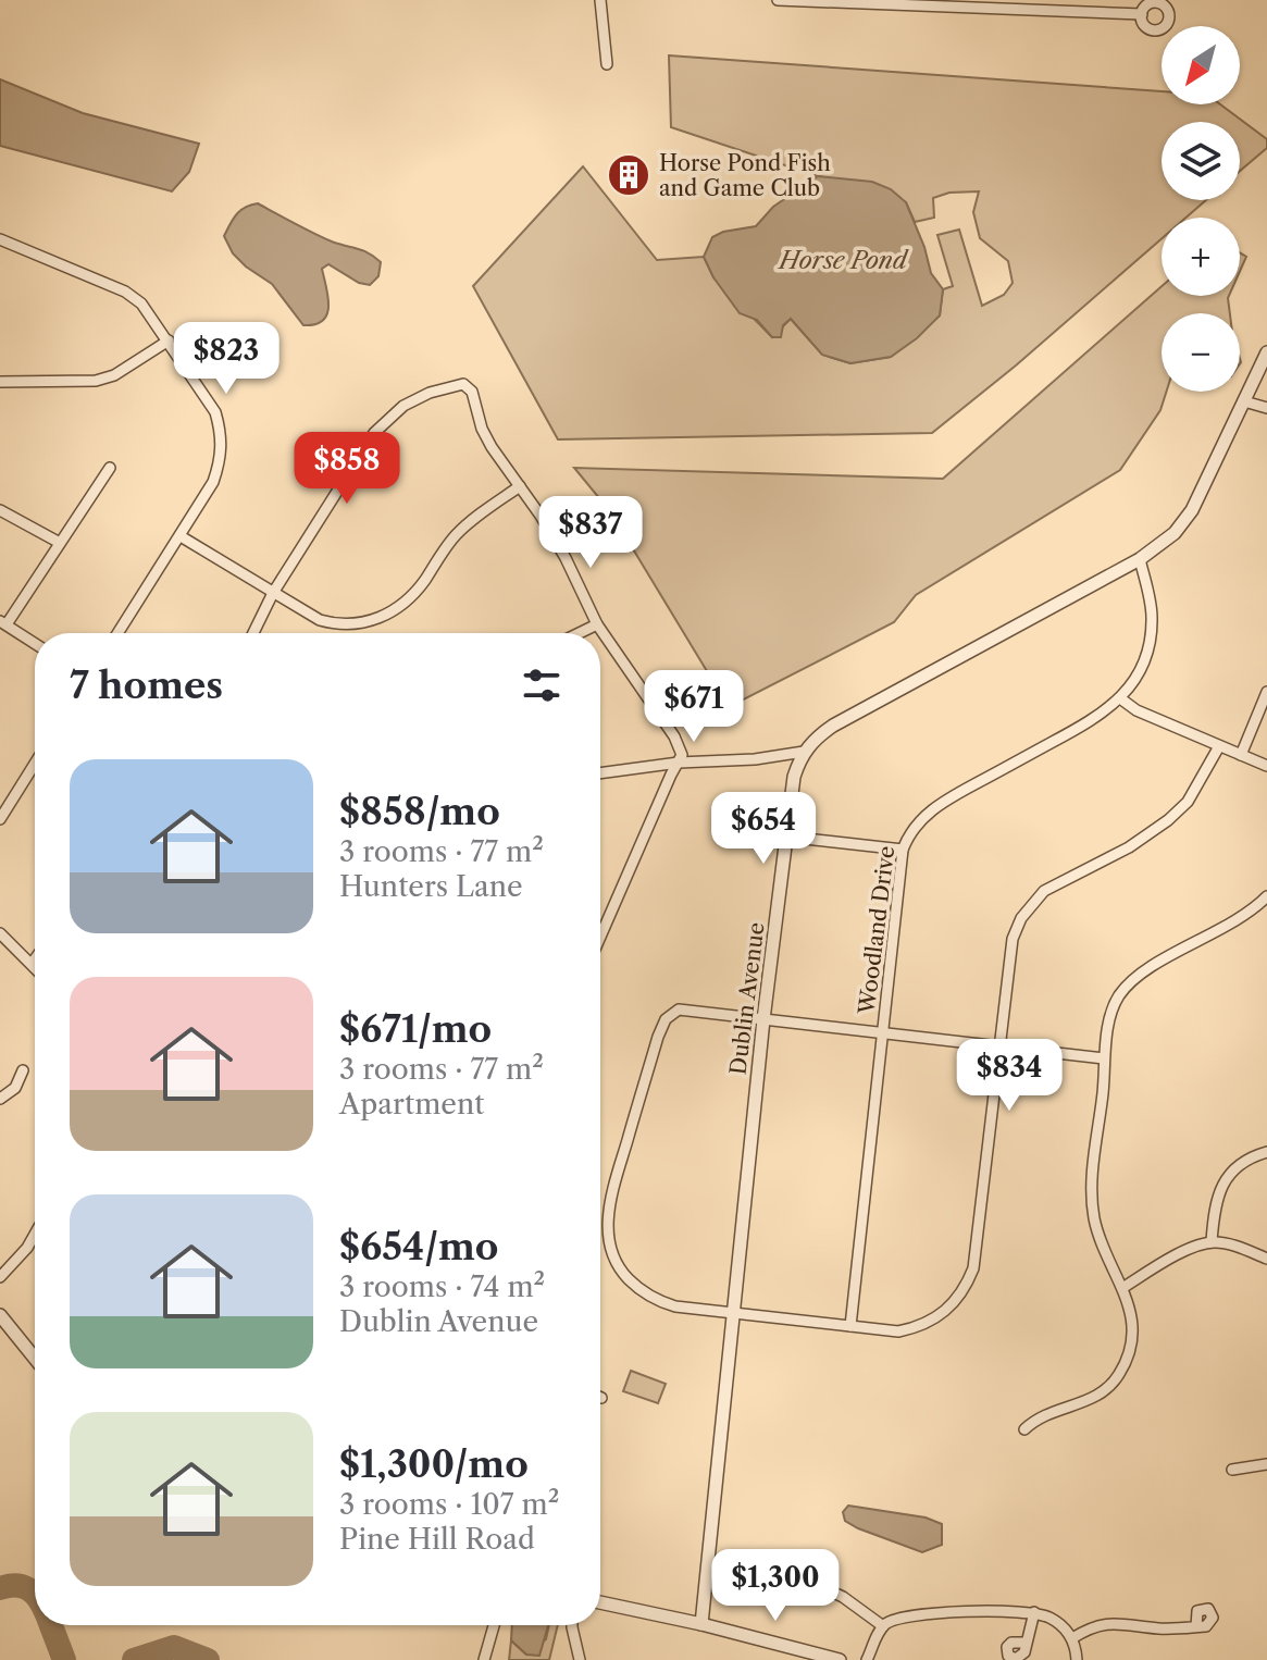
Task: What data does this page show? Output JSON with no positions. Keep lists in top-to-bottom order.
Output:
{
  "streets": {
    "street": ["Woodland Drive", "Dublin Avenue"]
  },
  "water": ["Horse Pond"],
  "places": {
    "building": ["Horse Pond Fish and Game Club"]
  },
  "north": "bottom left",
  "page": {
    "map_buttons": ["+", "−"],
    "price": [
      "$823",
      "$858",
      "$837",
      "$671",
      "$654",
      "$834",
      "$1,300"
    ],
    "heading": "7 homes",
    "list": [
      {
        "name": "$858/mo",
        "note": "3 rooms · 77 m² · Hunters Lane"
      },
      {
        "name": "$671/mo",
        "note": "3 rooms · 77 m² · Apartment"
      },
      {
        "name": "$654/mo",
        "note": "3 rooms · 74 m² · Dublin Avenue"
      },
      {
        "name": "$1,300/mo",
        "note": "3 rooms · 107 m² · Pine Hill Road"
      }
    ]
  }
}
